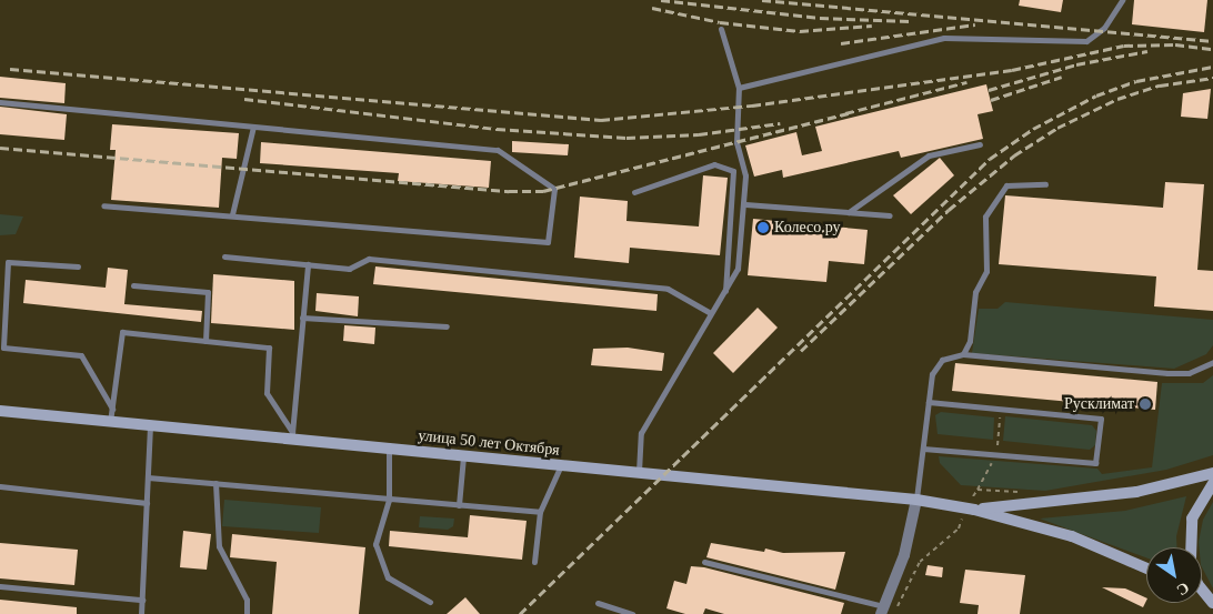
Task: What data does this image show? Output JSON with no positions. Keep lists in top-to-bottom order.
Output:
{
  "streets": {
    "main road": ["улица 50 лет Октября"]
  },
  "places": ["Колесо.ру", "Русклимат"],
  "north": "bottom right"
}
